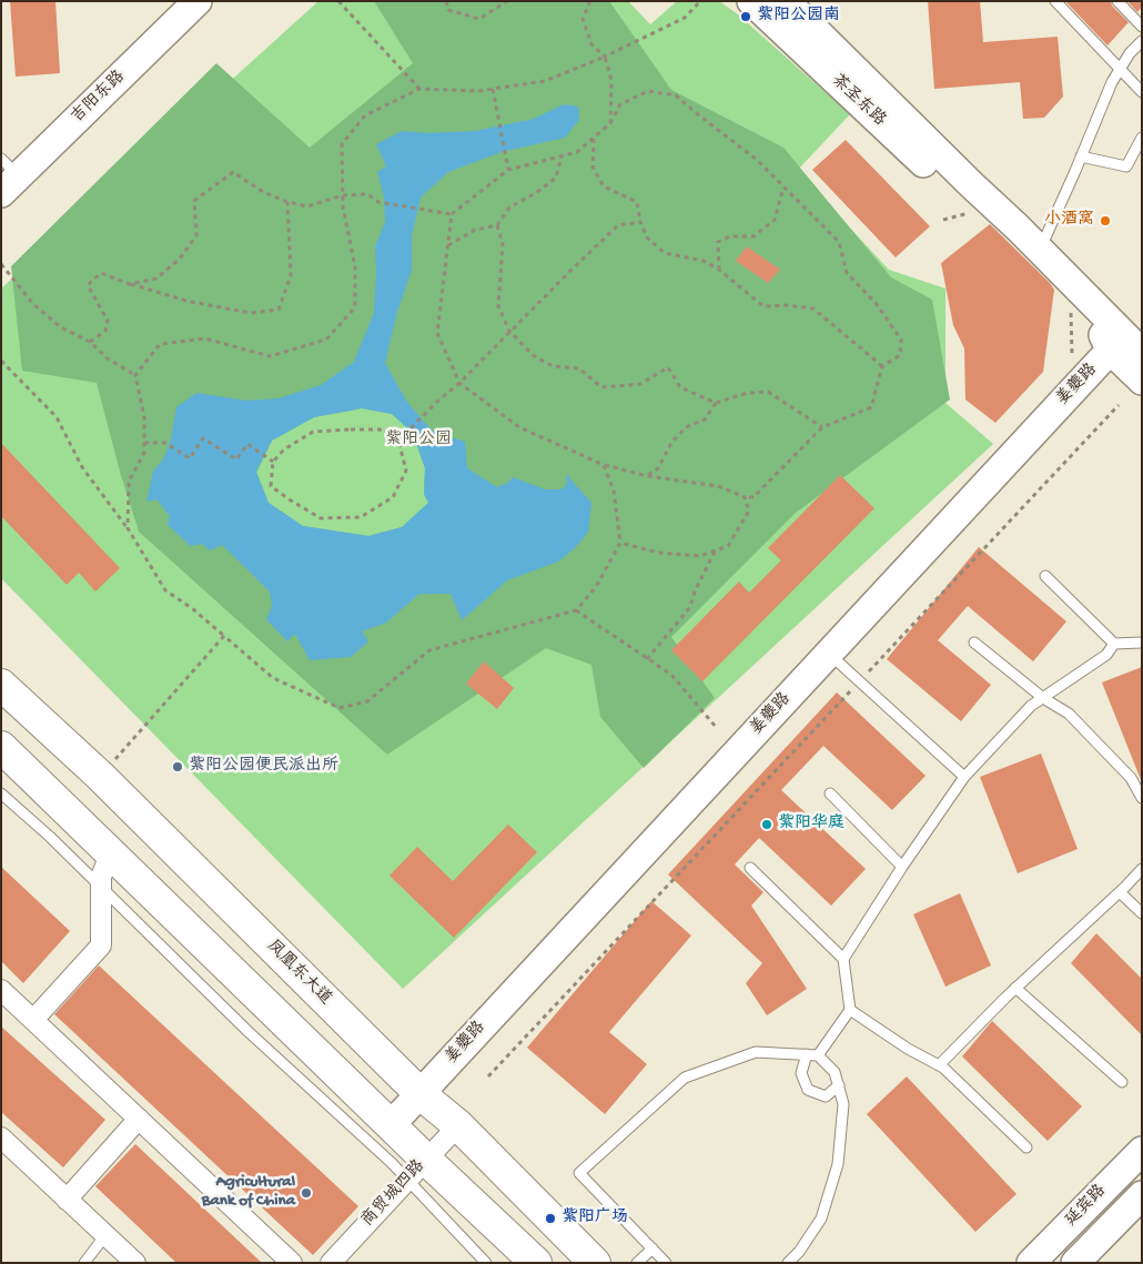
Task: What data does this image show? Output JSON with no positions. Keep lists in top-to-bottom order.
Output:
{
  "streets": {
    "main road": ["凤凰东大道"],
    "street": [
      "吉阳东路",
      "茶圣东路",
      "姜夔路",
      "商贸城四路",
      "延宾路"
    ]
  },
  "crossings": [
    ["茶圣东路", "姜夔路"],
    ["姜夔路", "凤凰东大道"],
    ["凤凰东大道", "商贸城四路"]
  ],
  "parks": ["紫阳公园"],
  "places": [
    "紫阳公园南",
    "小酒窝",
    "紫阳公园便民派出所",
    "紫阳华庭",
    "Agricultural Bank of China",
    "紫阳广场"
  ]
}
